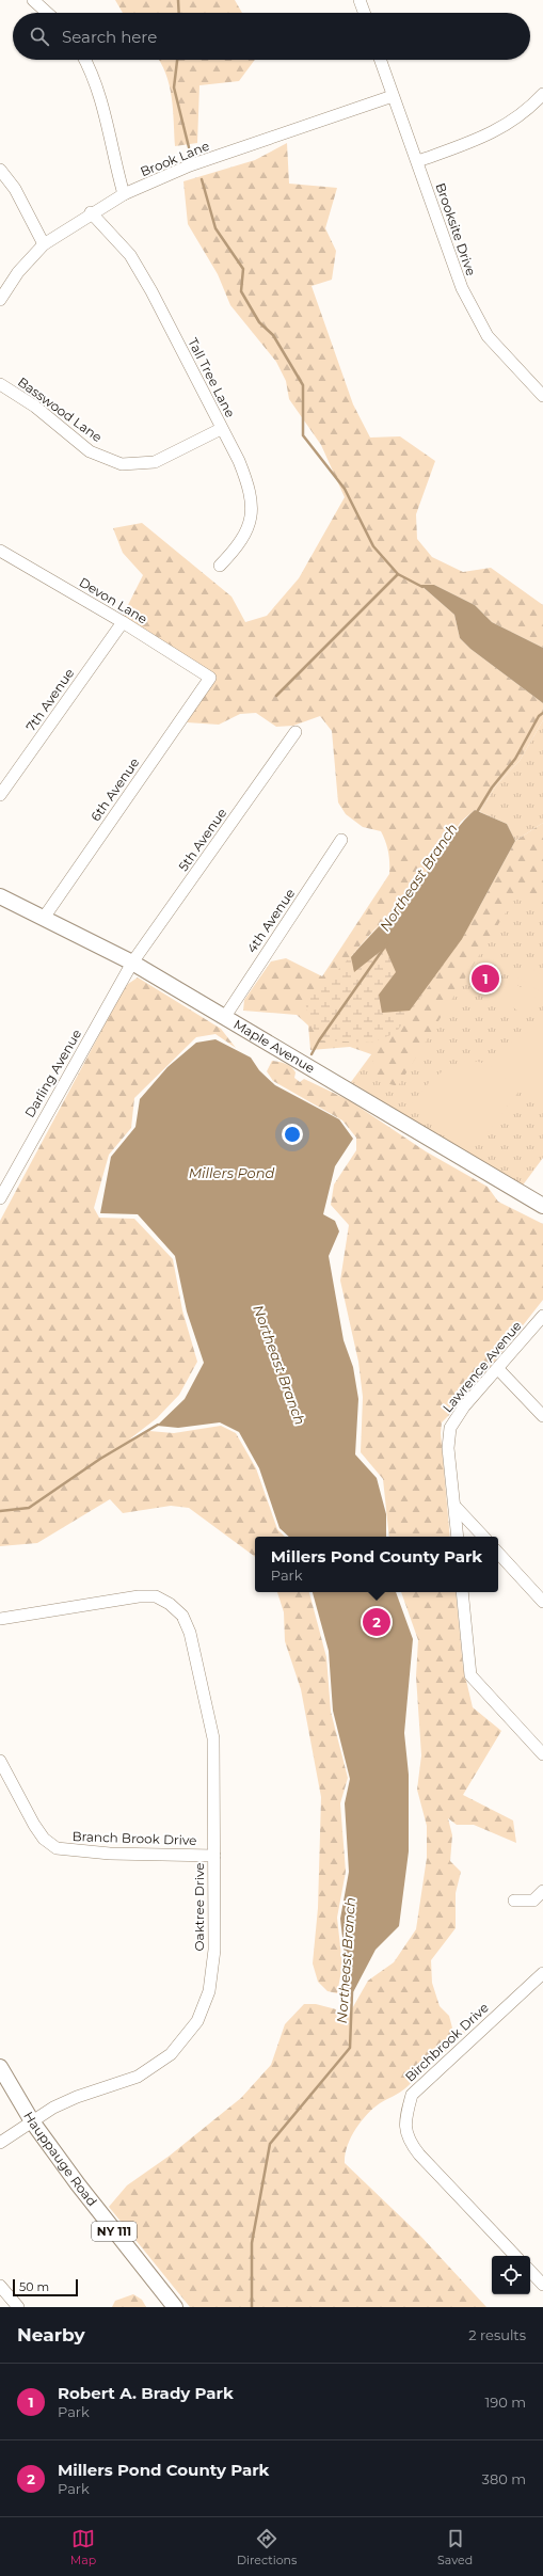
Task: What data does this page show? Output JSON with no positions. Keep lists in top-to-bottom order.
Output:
{
  "streets": {
    "main road": ["Maple Avenue", "Hauppauge Road", "NY 111"],
    "street": [
      "Brook Lane",
      "Brooksite Drive",
      "Tall Tree Lane",
      "Basswood Lane",
      "Devon Lane",
      "7th Avenue",
      "6th Avenue",
      "5th Avenue",
      "4th Avenue",
      "Darling Avenue",
      "Lawrence Avenue",
      "Branch Brook Drive",
      "Oaktree Drive",
      "Birchbrook Drive"
    ]
  },
  "crossings": [
    ["Brook Lane", "Brooksite Drive"],
    ["Brook Lane", "Tall Tree Lane"],
    ["Tall Tree Lane", "Basswood Lane"],
    ["Devon Lane", "7th Avenue"],
    ["Devon Lane", "6th Avenue"],
    ["6th Avenue", "Maple Avenue"],
    ["5th Avenue", "Maple Avenue"],
    ["5th Avenue", "Darling Avenue"],
    ["4th Avenue", "Maple Avenue"],
    ["Maple Avenue", "Darling Avenue"],
    ["Branch Brook Drive", "Oaktree Drive"],
    ["Oaktree Drive", "Hauppauge Road"]
  ],
  "water": ["Northeast Branch", "Millers Pond"],
  "scale_bar": "50 m",
  "page": {
    "search": "Search here",
    "pins": ["1", "2"],
    "popup": ["Millers Pond County Park", "Park"],
    "scale": "50 m",
    "heading": ["Nearby", "2 results"],
    "list": [
      {
        "mark": "1",
        "name": "Robert A. Brady Park",
        "note": "Park",
        "value": "190 m"
      },
      {
        "mark": "2",
        "name": "Millers Pond County Park",
        "note": "Park",
        "value": "380 m"
      }
    ],
    "nav": ["Map", "Directions", "Saved"]
  }
}
